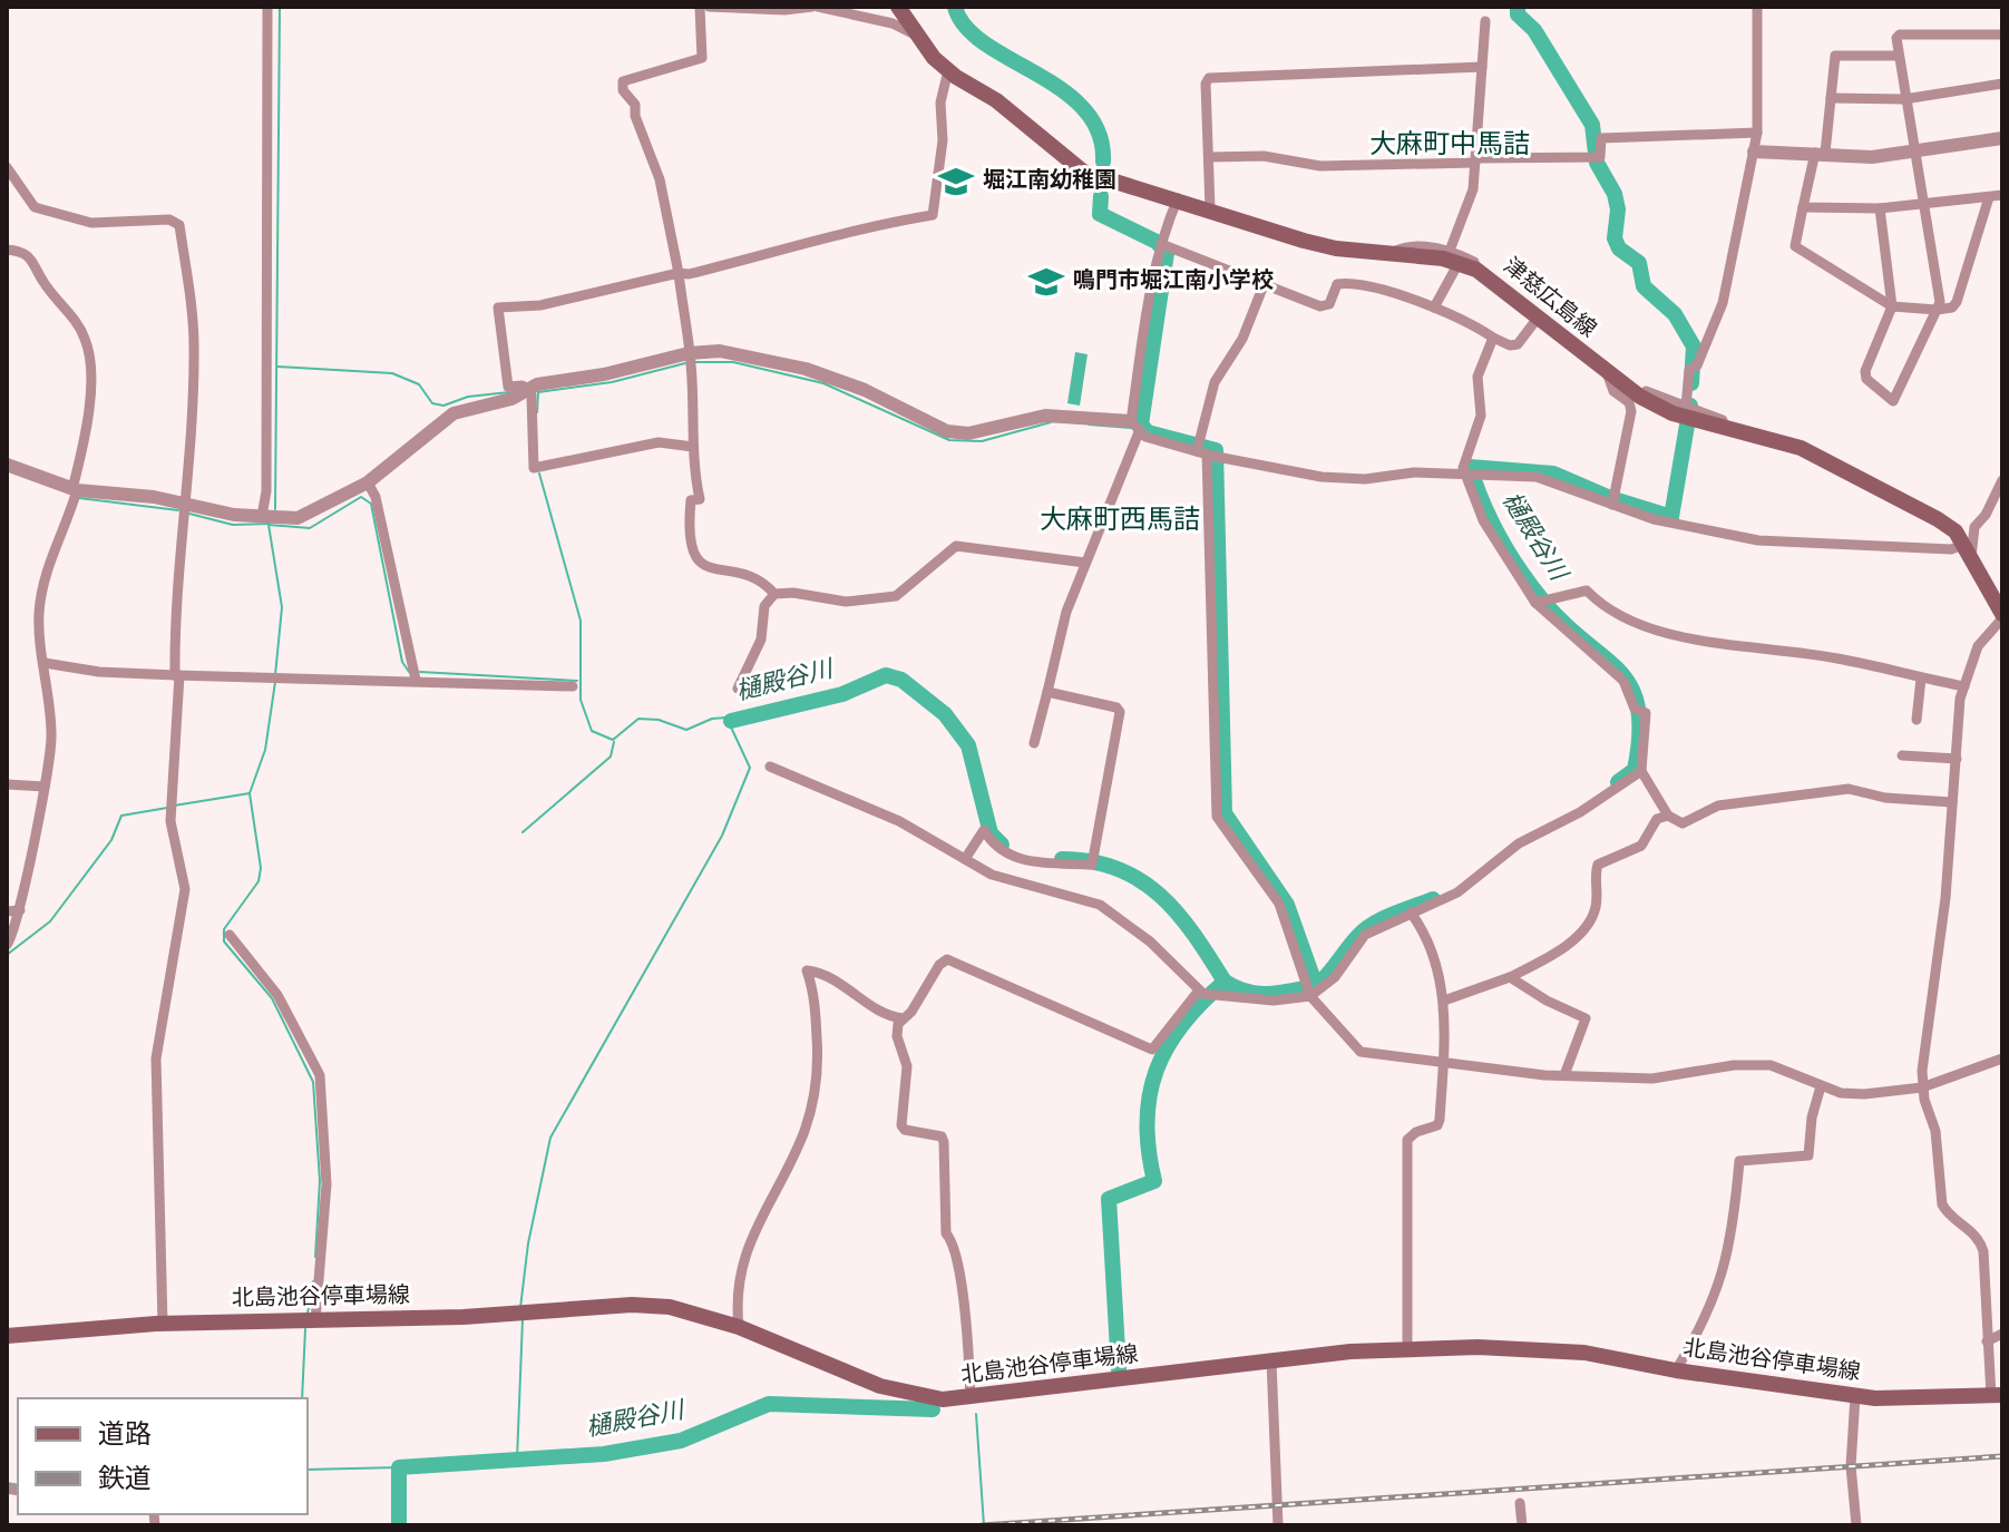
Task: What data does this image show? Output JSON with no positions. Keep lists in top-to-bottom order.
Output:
{
  "streets": {
    "main road": ["津慈広島線", "北島池谷停車場線"]
  },
  "districts": ["大麻町中馬詰", "大麻町西馬詰"],
  "water": ["樋殿谷川"],
  "places": {
    "school or university": ["堀江南幼稚園", "鳴門市堀江南小学校"]
  },
  "legend": ["道路", "鉄道"]
}
